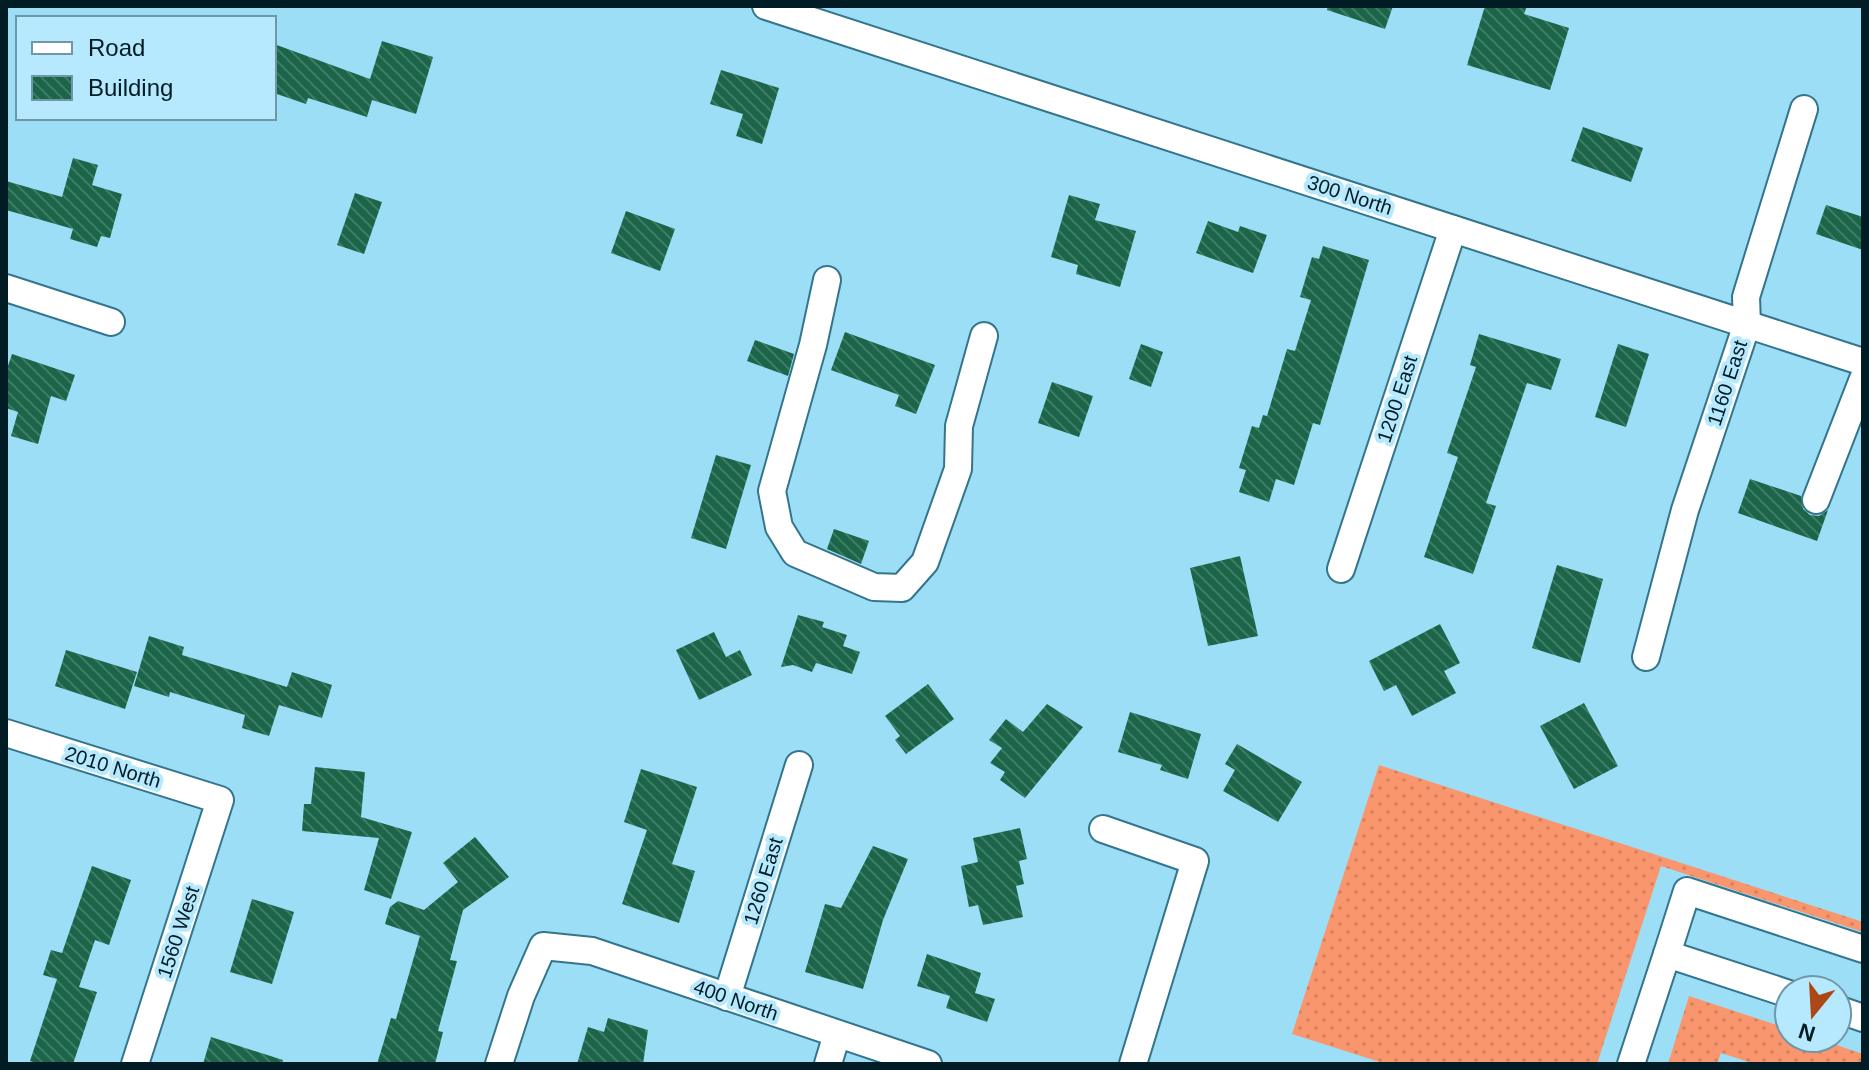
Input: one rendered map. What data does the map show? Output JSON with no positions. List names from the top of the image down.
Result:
{
  "streets": {
    "street": [
      "300 North",
      "1160 East",
      "1200 East",
      "2010 North",
      "1260 East",
      "1560 West",
      "400 North"
    ]
  },
  "crossings": [
    ["300 North", "1160 East"],
    ["300 North", "1200 East"],
    ["2010 North", "1560 West"],
    ["1260 East", "400 North"]
  ],
  "legend": ["Road", "Building"],
  "north": "bottom"
}
